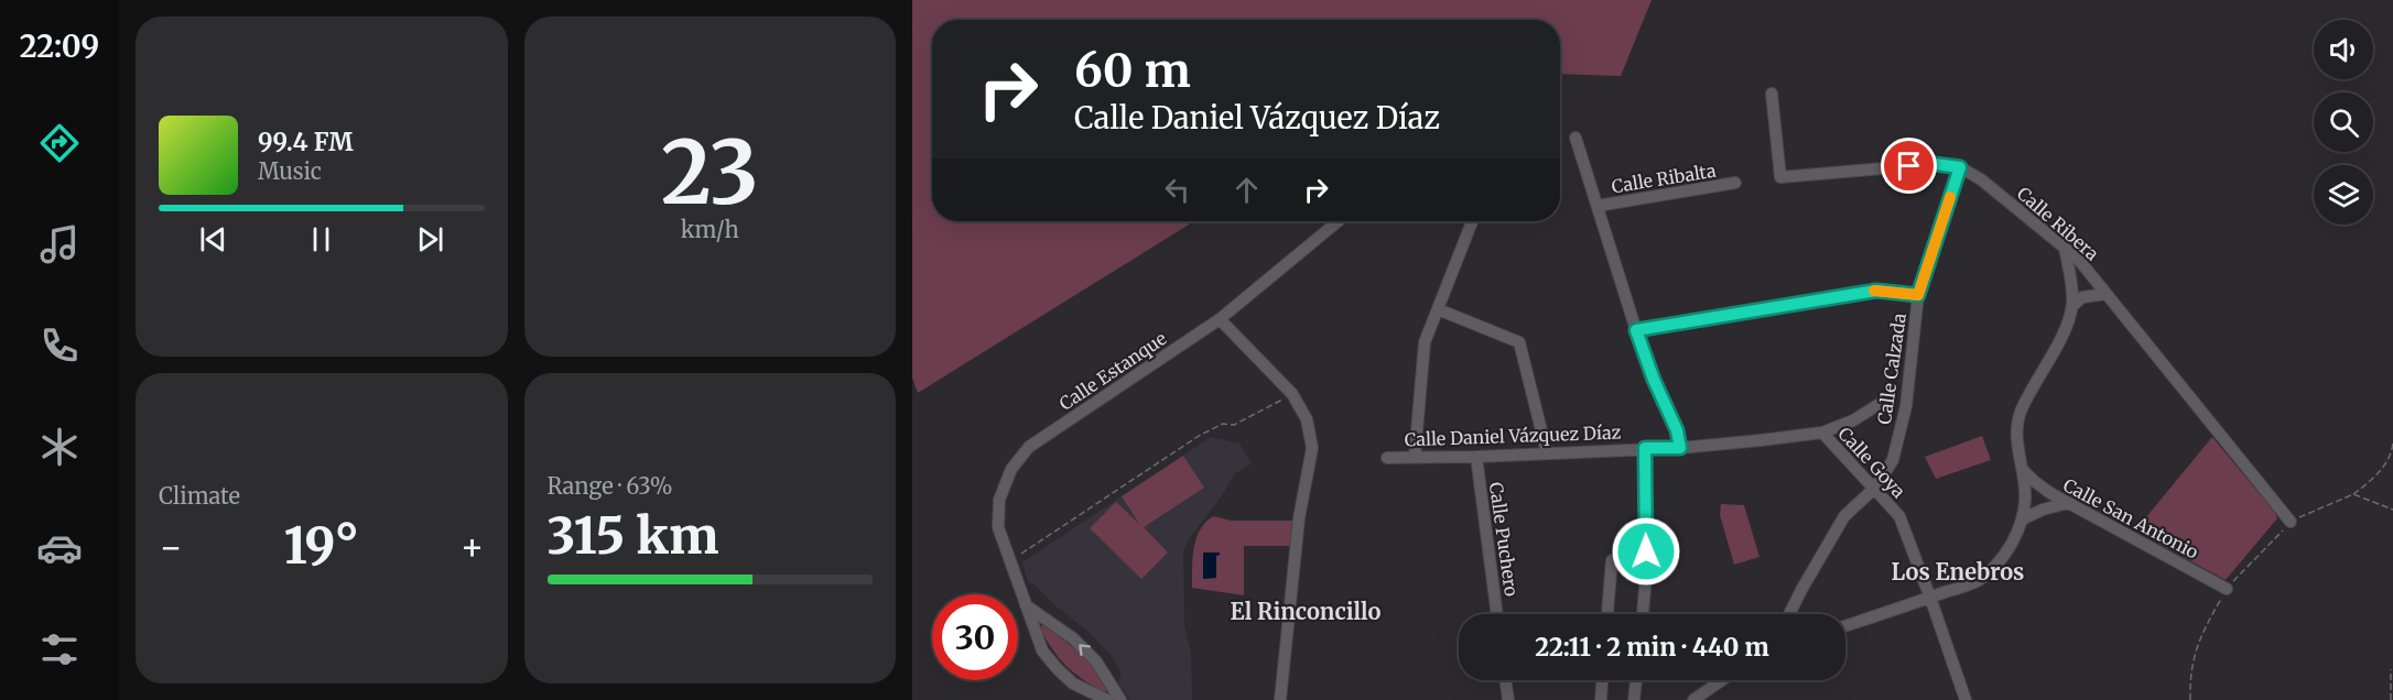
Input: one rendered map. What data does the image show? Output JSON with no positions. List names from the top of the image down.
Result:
{
  "streets": {
    "street": [
      "Calle Ribalta",
      "Calle Ribera",
      "Calle Calzada",
      "Calle Estanque",
      "Calle Daniel Vázquez Díaz",
      "Calle Goya",
      "Calle San Antonio",
      "Calle Puchero"
    ]
  },
  "crossings": [
    ["Calle Ribera", "Calle Calzada"],
    ["Calle Calzada", "Calle Goya"],
    ["Calle Daniel Vázquez Díaz", "Calle Goya"],
    ["Calle Daniel Vázquez Díaz", "Calle Puchero"]
  ],
  "districts": ["Los Enebros", "El Rinconcillo"],
  "page": {
    "tabs": "22:09",
    "tile": [
      ["23", "km/h"],
      "Climate",
      ["Range · 63%", "315 km"]
    ],
    "turn": ["60 m", "Calle Daniel Vázquez Díaz"],
    "song": ["99.4 FM", "Music"],
    "heat": ["−", "19°", "+"],
    "limit": "30",
    "trip": "22:11 · 2 min · 440 m"
  }
}
